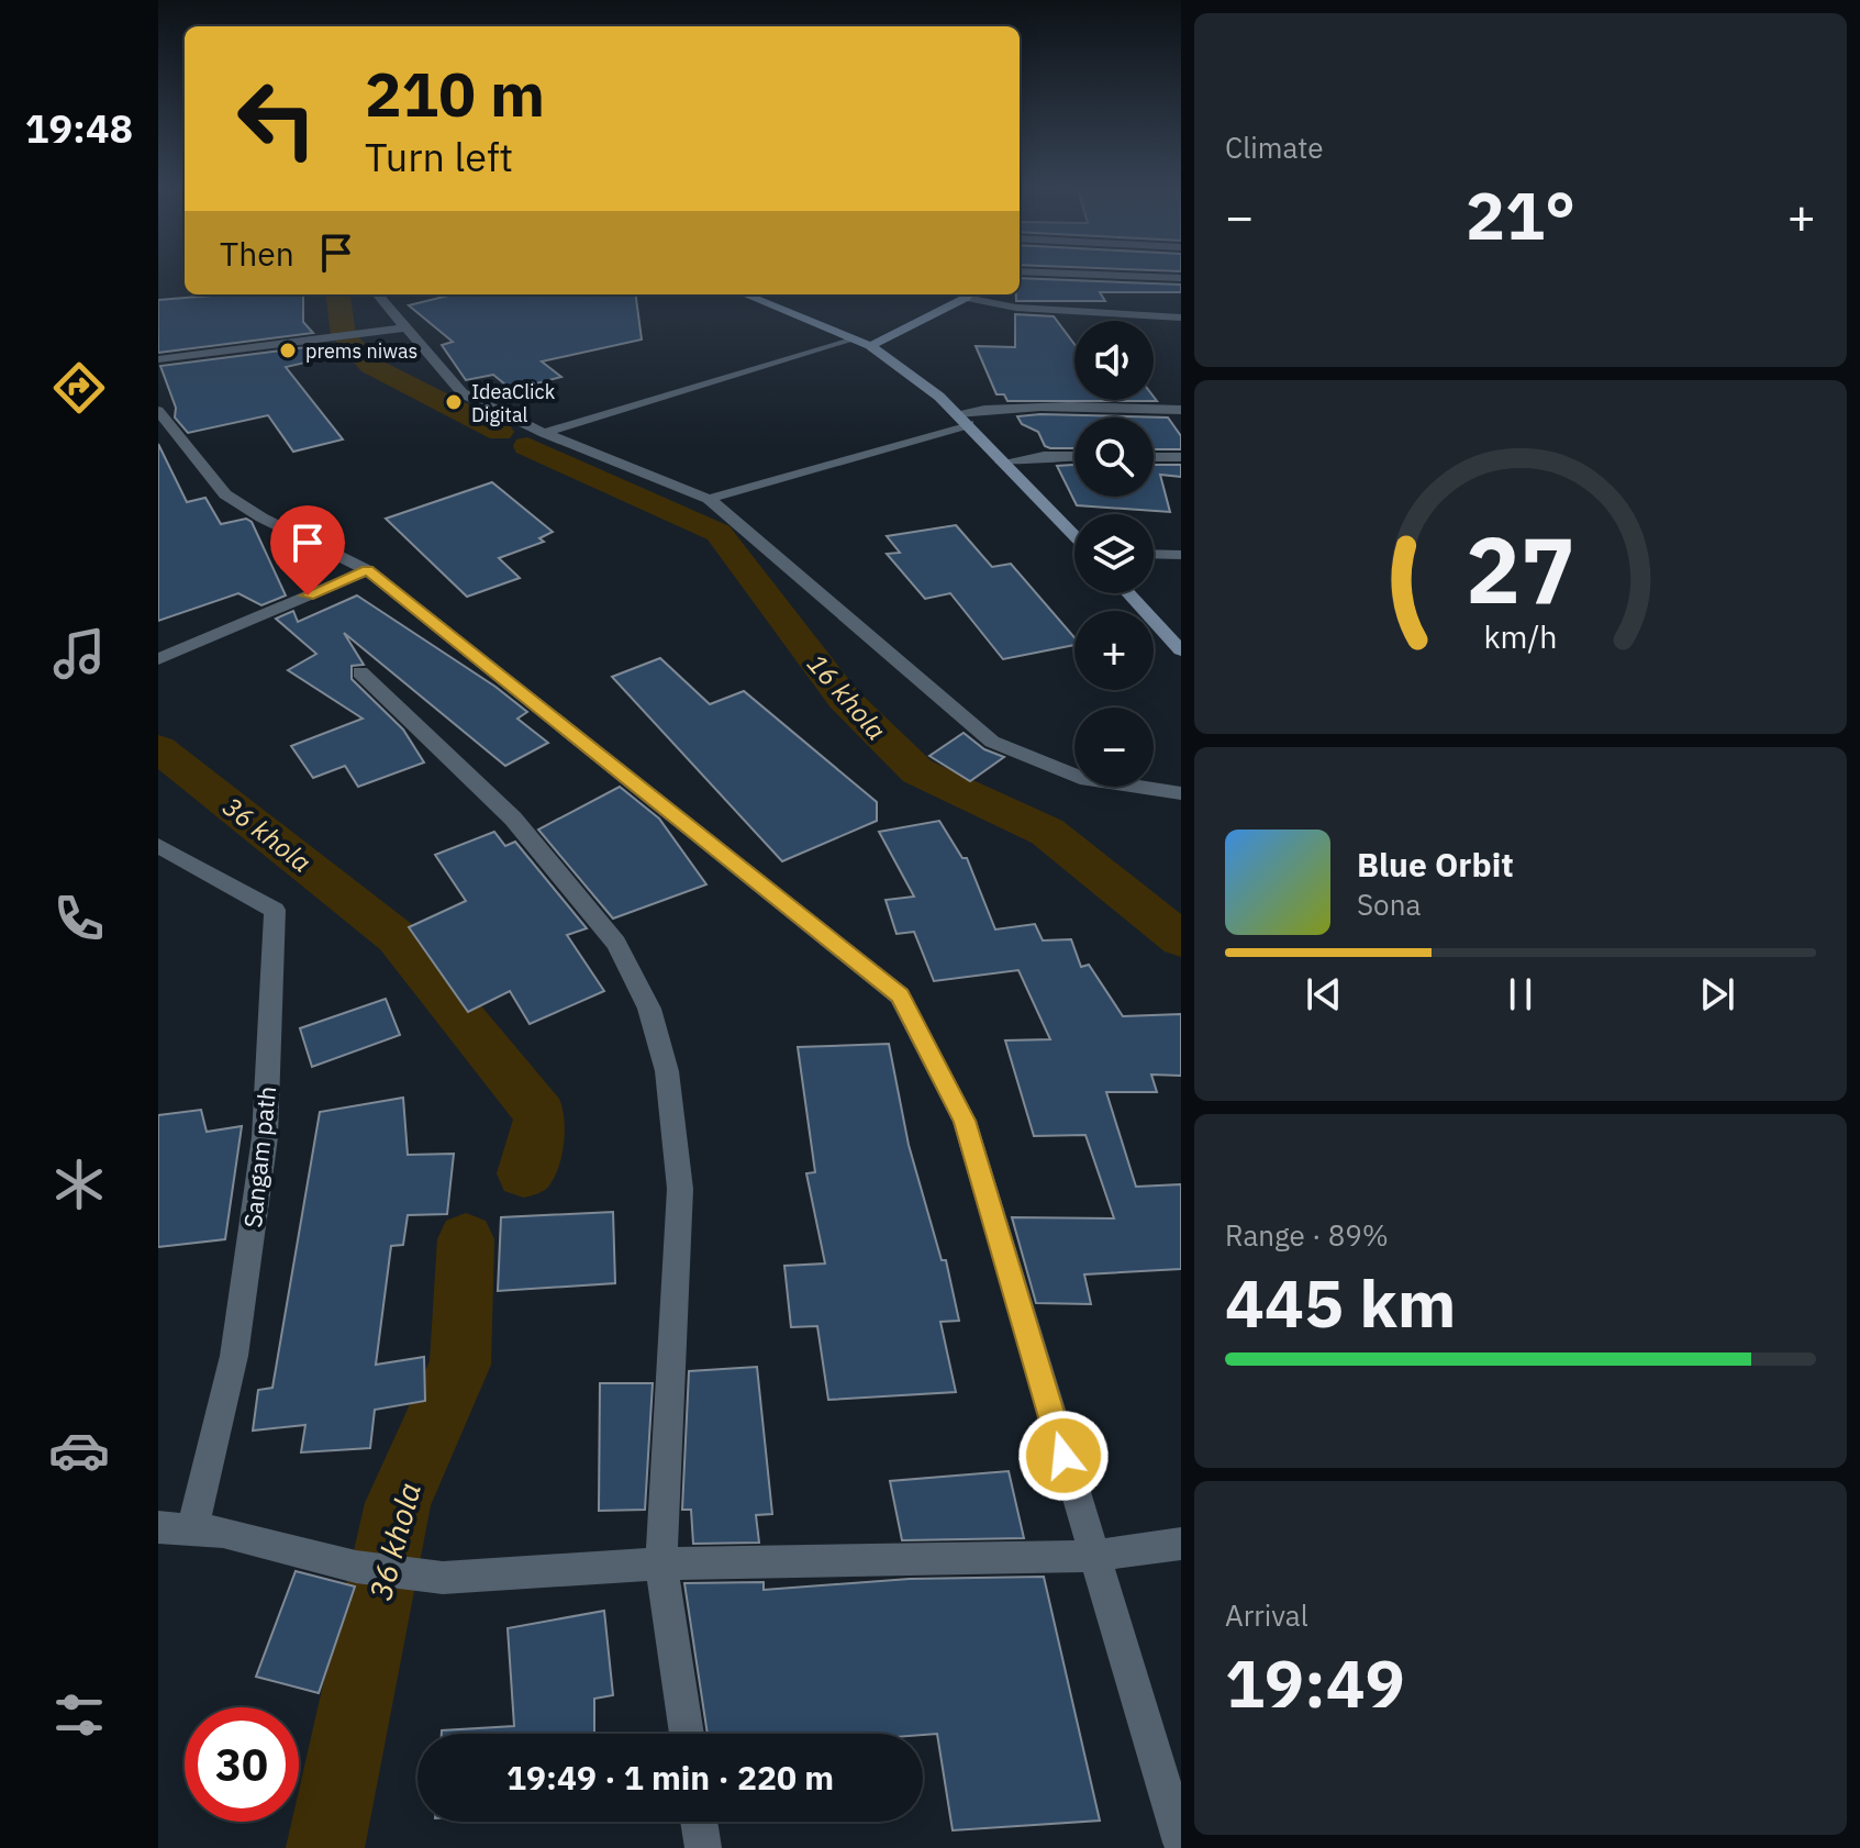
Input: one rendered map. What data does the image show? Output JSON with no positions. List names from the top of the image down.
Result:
{
  "streets": {
    "street": ["Sangam path"]
  },
  "water": ["16 khola", "36 khola"],
  "places": ["prems niwas", "IdeaClick Digital"],
  "page": {
    "tabs": "19:48",
    "tile": [
      "Climate",
      ["Range · 89%", "445 km"],
      ["Arrival", "19:49"]
    ],
    "turn": ["210 m", "Turn left"],
    "heat": ["−", "21°", "+"],
    "then": "Then",
    "map_buttons": ["+", "−"],
    "song": ["Blue Orbit", "Sona"],
    "limit": "30",
    "trip": "19:49 · 1 min · 220 m",
    "gauge": ["27", "km/h"]
  }
}
